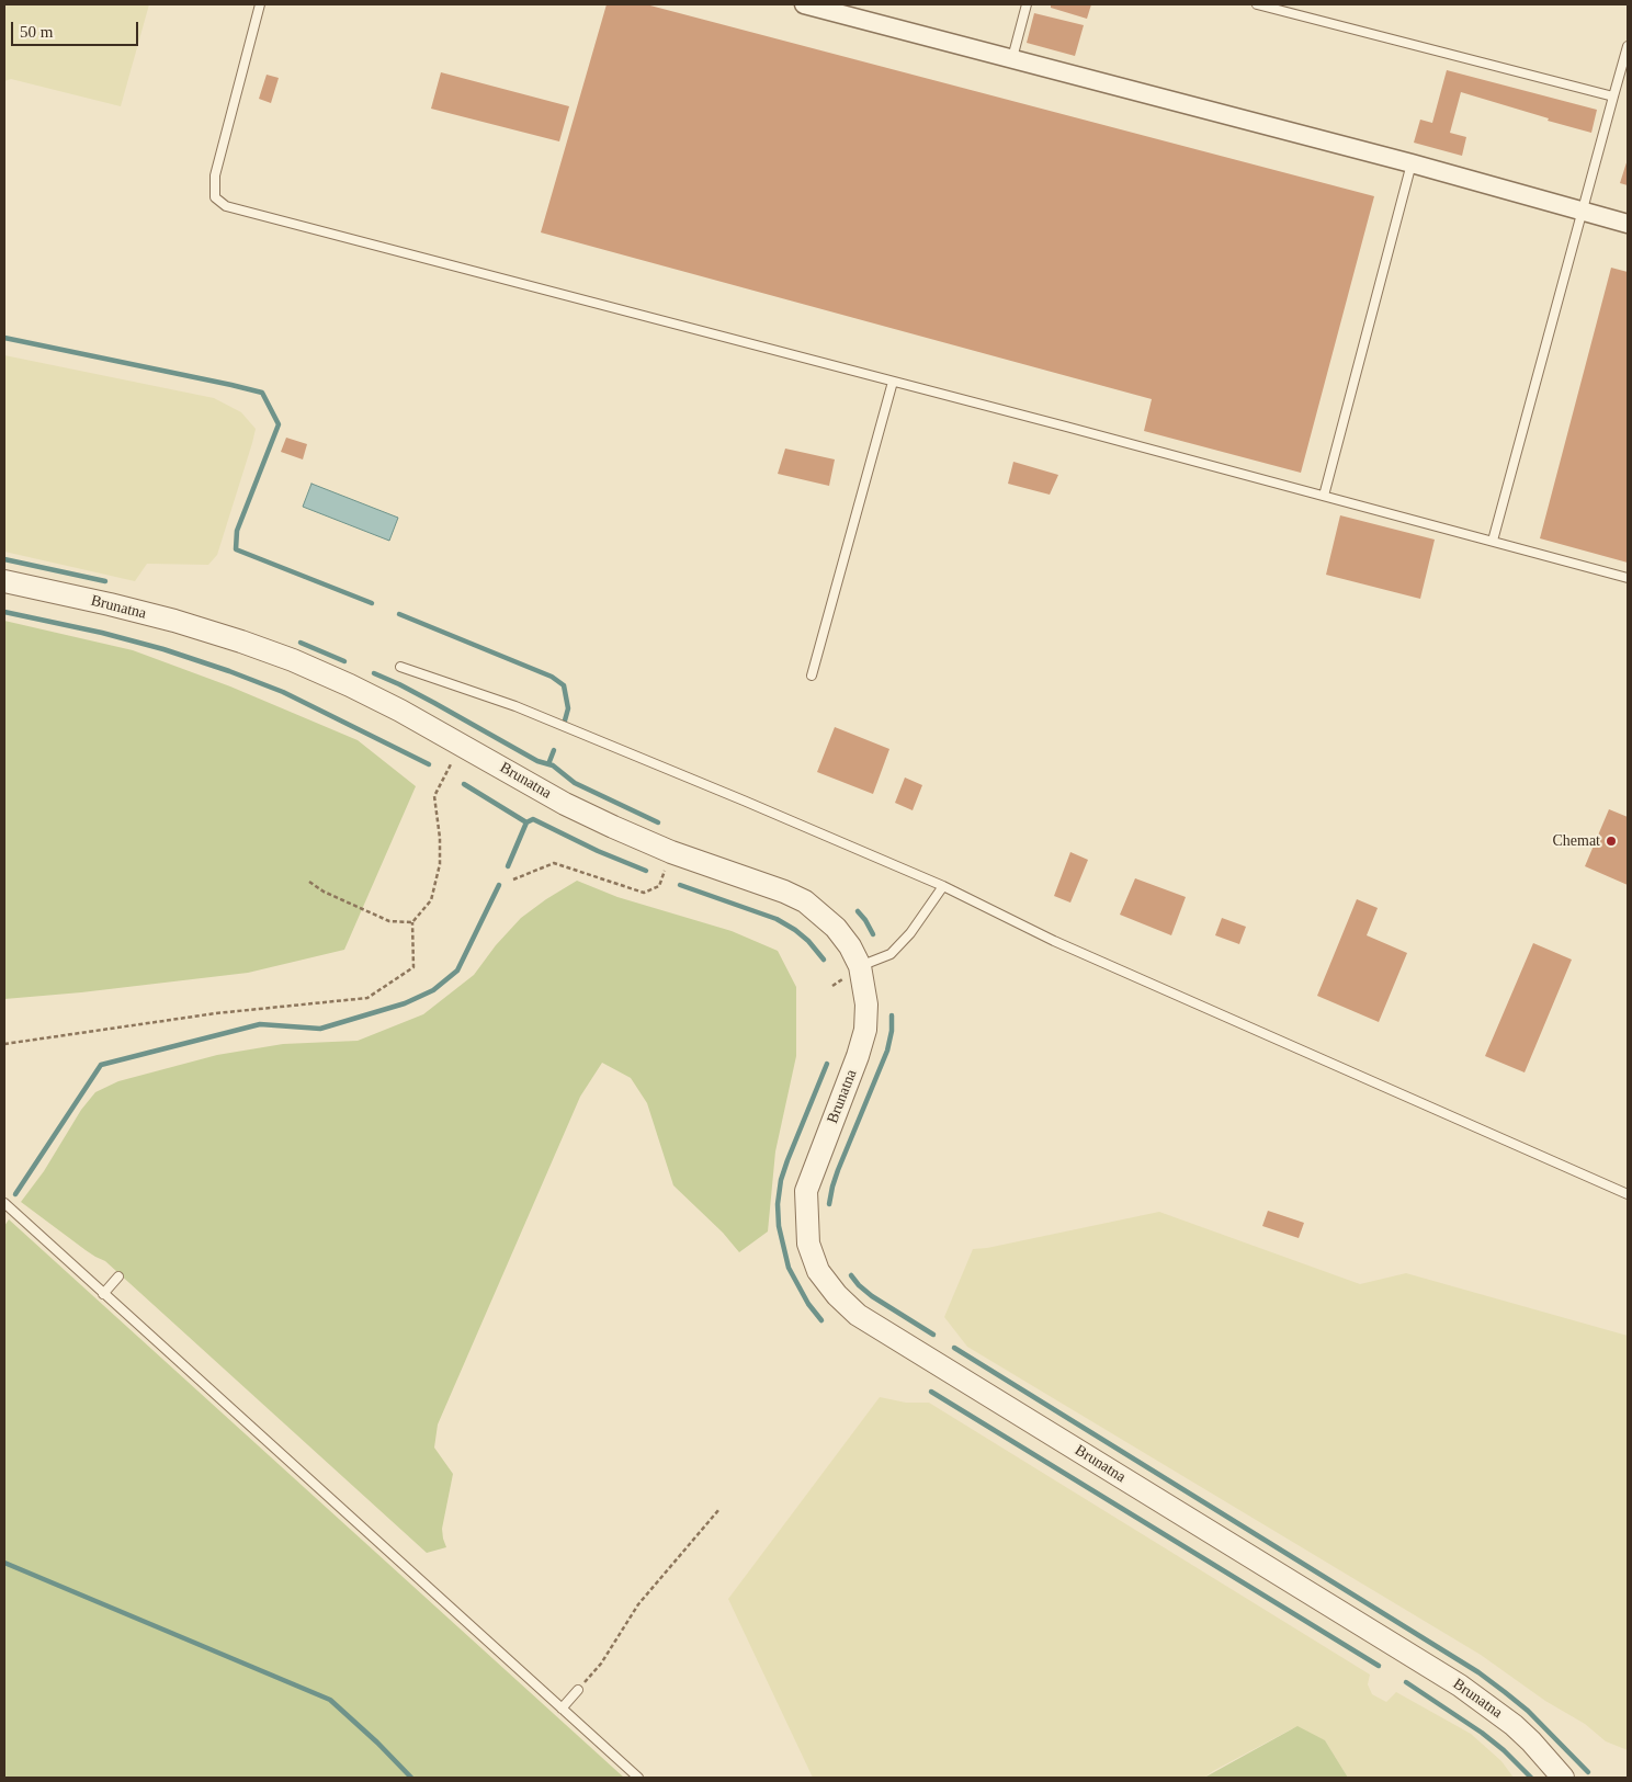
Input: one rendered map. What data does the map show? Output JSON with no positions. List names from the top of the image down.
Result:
{
  "streets": {
    "street": ["Brunatna"]
  },
  "places": ["Chemat"],
  "scale_bar": "50 m"
}
